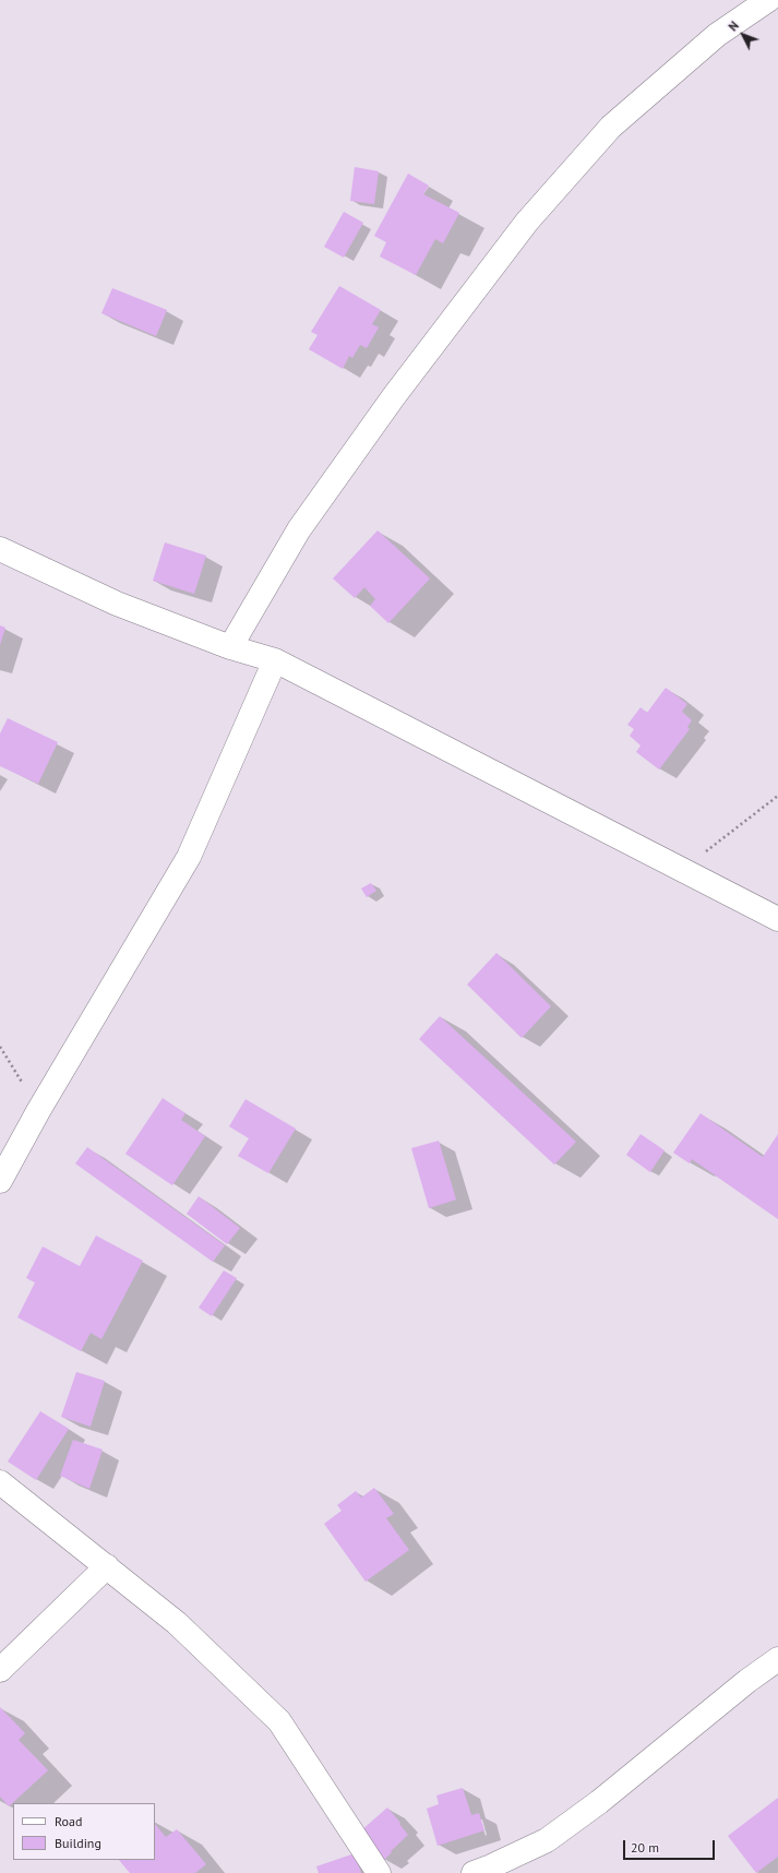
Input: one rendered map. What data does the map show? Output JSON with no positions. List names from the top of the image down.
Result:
{
  "legend": ["Road", "Building"],
  "scale_bar": "20 m",
  "north": "top left"
}
